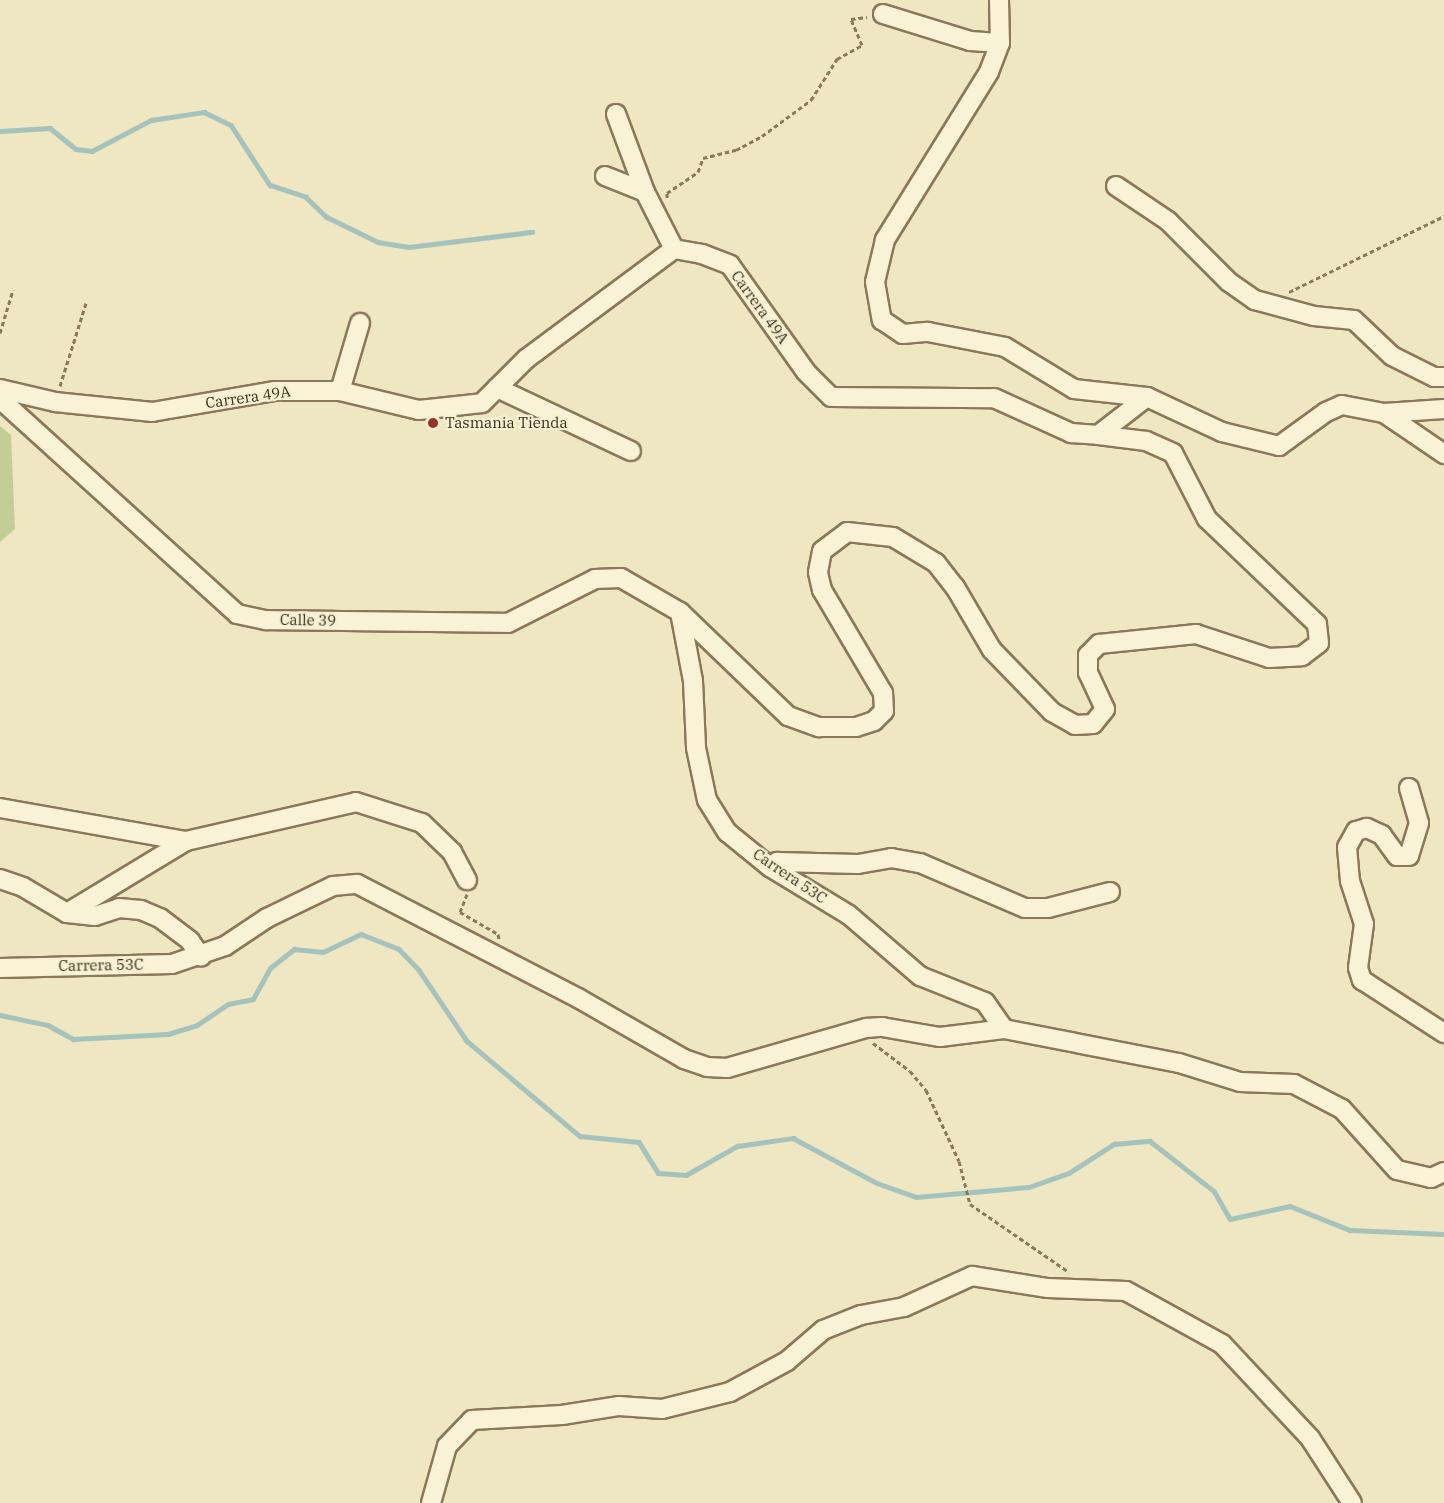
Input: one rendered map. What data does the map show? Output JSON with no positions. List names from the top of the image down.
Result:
{
  "streets": {
    "street": ["Carrera 49A", "Calle 39", "Carrera 53C"]
  },
  "crossings": [
    ["Carrera 49A", "Calle 39"],
    ["Carrera 49A", "Carrera 53C"],
    ["Calle 39", "Carrera 53C"]
  ],
  "places": ["Tasmania Tienda"]
}
